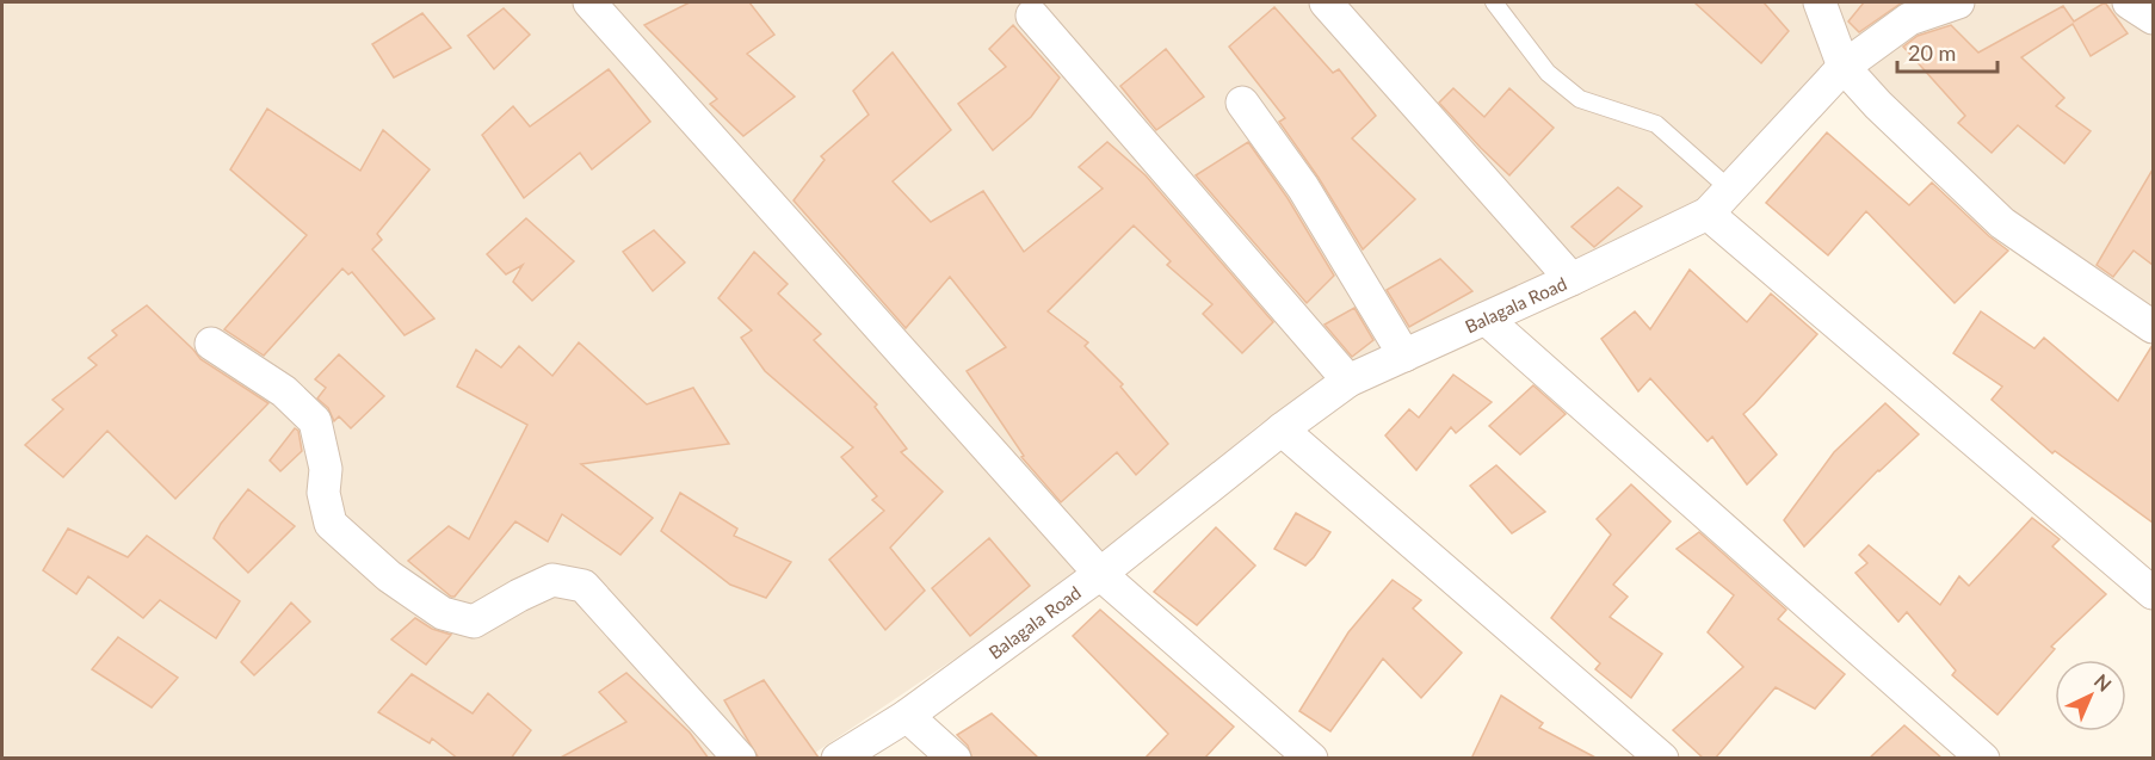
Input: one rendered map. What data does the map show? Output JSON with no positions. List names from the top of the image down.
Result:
{
  "streets": {
    "street": ["Balagala Road"]
  },
  "scale_bar": "20 m",
  "north": "top right"
}
